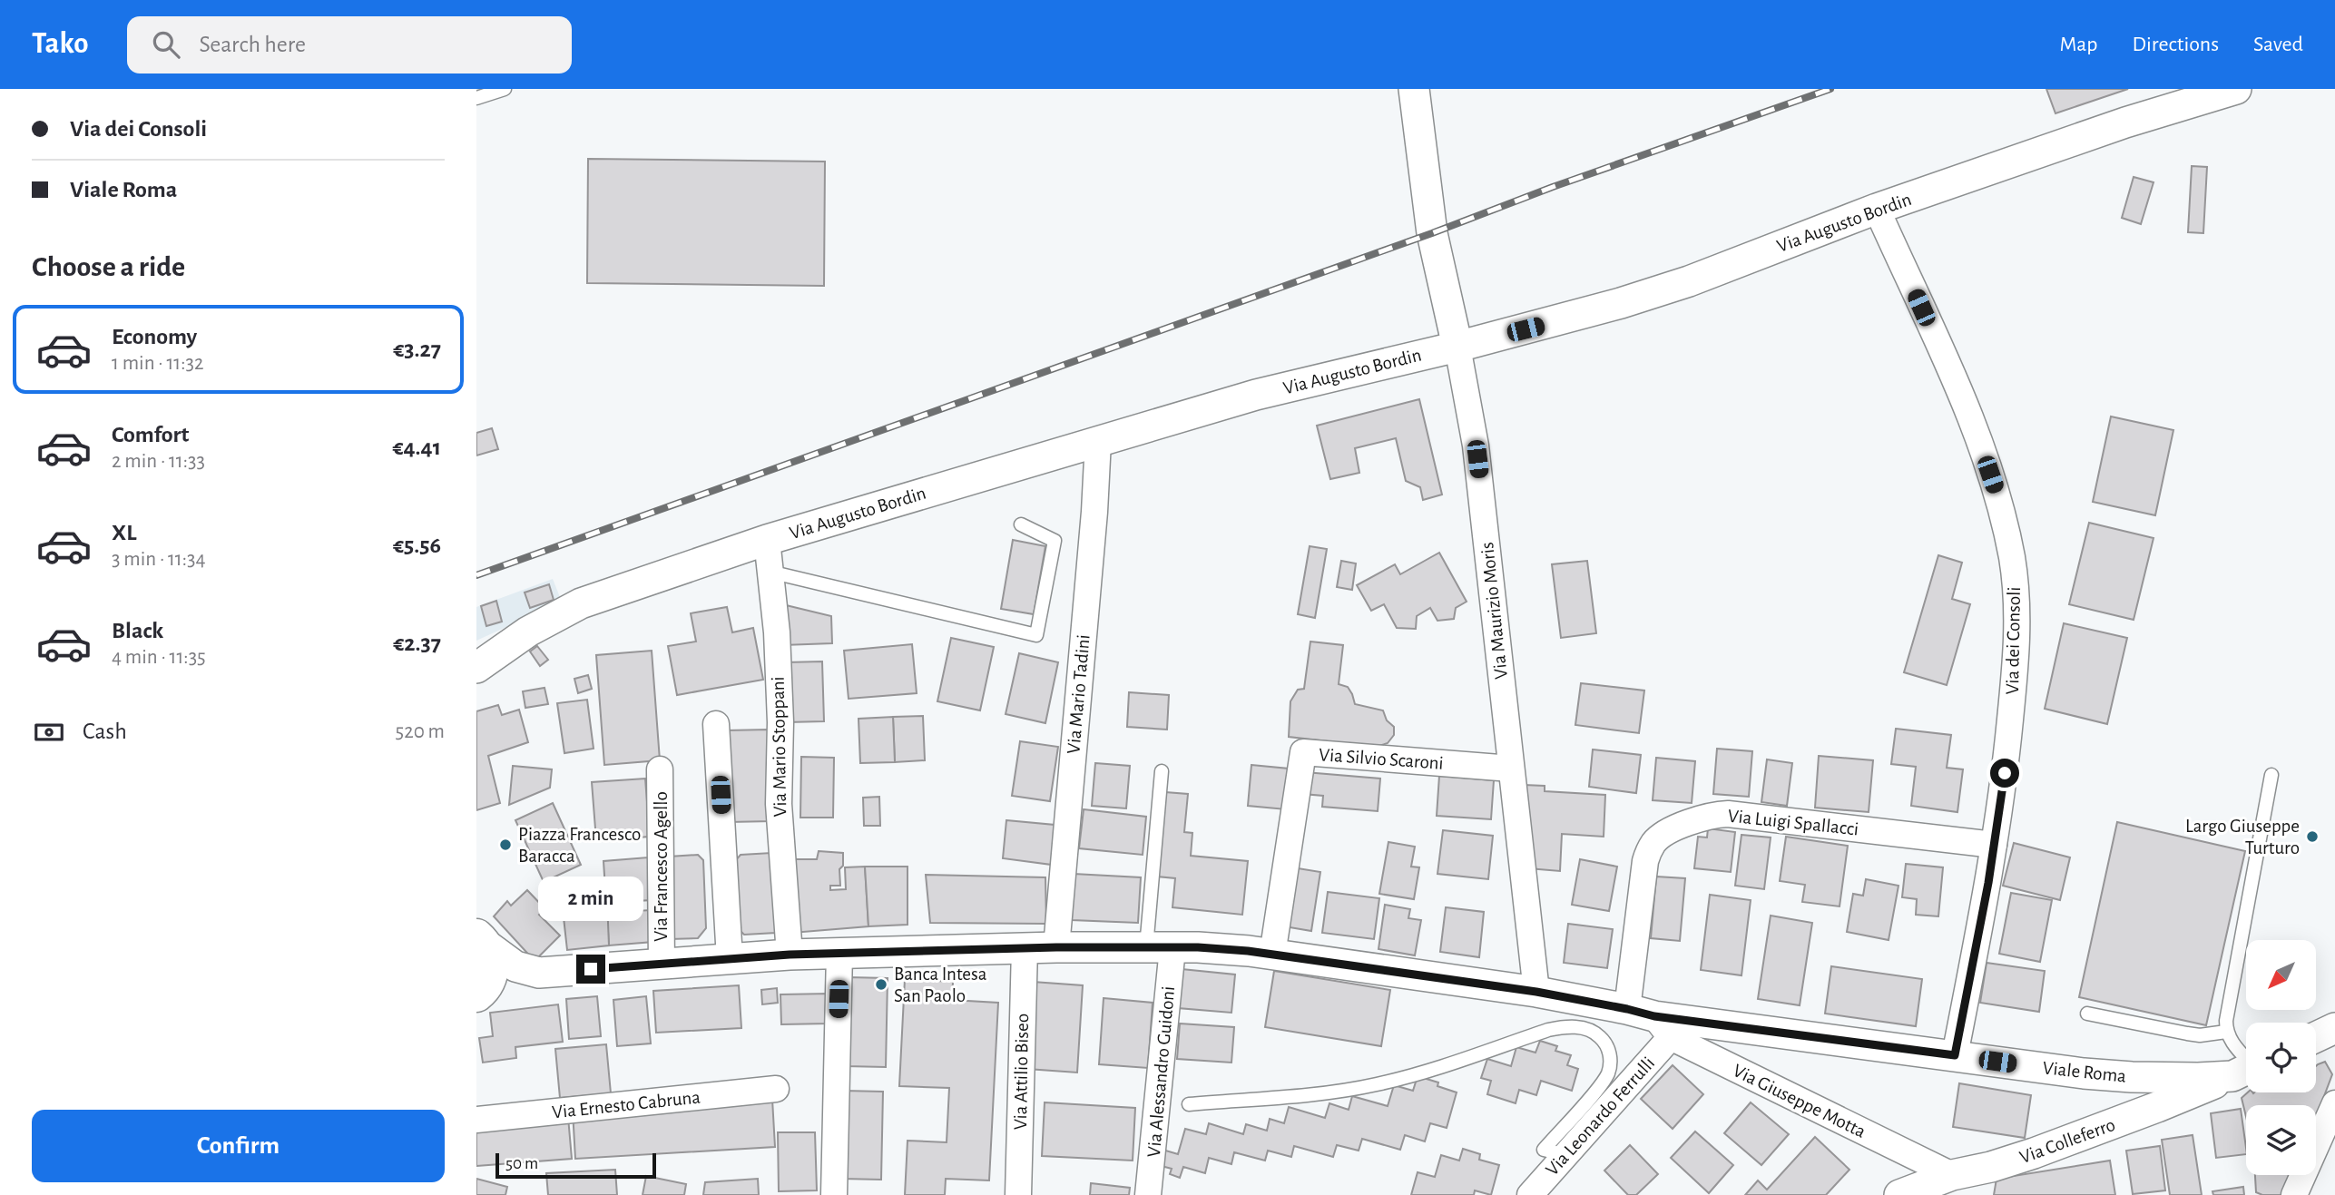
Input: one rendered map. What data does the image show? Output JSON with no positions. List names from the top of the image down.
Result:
{
  "streets": {
    "main road": ["Viale Roma"],
    "street": [
      "Via Augusto Bordin",
      "Via Maurizio Moris",
      "Via dei Consoli",
      "Via Mario Tadini",
      "Via Mario Stoppani",
      "Via Silvio Scaroni",
      "Via Luigi Spallacci",
      "Via Francesco Agello",
      "Via Attilio Biseo",
      "Via Alessandro Guidoni",
      "Via Giuseppe Motta",
      "Via Ernesto Cabruna",
      "Via Leonardo Ferrulli",
      "Via Colleferro"
    ]
  },
  "crossings": [
    ["Via Augusto Bordin", "Via Maurizio Moris"],
    ["Via Augusto Bordin", "Via dei Consoli"],
    ["Via Augusto Bordin", "Via Mario Tadini"],
    ["Via Augusto Bordin", "Via Mario Stoppani"],
    ["Via Maurizio Moris", "Via Silvio Scaroni"],
    ["Via Maurizio Moris", "Viale Roma"],
    ["Via dei Consoli", "Via Luigi Spallacci"],
    ["Via dei Consoli", "Viale Roma"],
    ["Via Mario Tadini", "Viale Roma"],
    ["Via Mario Stoppani", "Viale Roma"],
    ["Via Silvio Scaroni", "Viale Roma"],
    ["Via Luigi Spallacci", "Viale Roma"],
    ["Via Luigi Spallacci", "Via Giuseppe Motta"],
    ["Via Luigi Spallacci", "Via Leonardo Ferrulli"],
    ["Via Francesco Agello", "Viale Roma"],
    ["Via Attilio Biseo", "Viale Roma"],
    ["Via Alessandro Guidoni", "Viale Roma"],
    ["Viale Roma", "Via Giuseppe Motta"],
    ["Viale Roma", "Via Leonardo Ferrulli"],
    ["Via Giuseppe Motta", "Via Leonardo Ferrulli"],
    ["Via Giuseppe Motta", "Via Colleferro"]
  ],
  "places": ["Largo Giuseppe Turturo", "Piazza Francesco Baracca", "Banca Intesa San Paolo"],
  "scale_bar": "50 m",
  "north": "bottom left",
  "page": {
    "header": "Tako",
    "search": "Search here",
    "nav": ["Map", "Directions", "Saved"],
    "banner": ["Via dei Consoli", "Viale Roma"],
    "heading": "Choose a ride",
    "list": [
      {
        "name": "Economy",
        "note": "1 min · 11:32",
        "value": "€3.27"
      },
      {
        "name": "Comfort",
        "note": "2 min · 11:33",
        "value": "€4.41"
      },
      {
        "name": "XL",
        "note": "3 min · 11:34",
        "value": "€5.56"
      },
      {
        "name": "Black",
        "note": "4 min · 11:35",
        "value": "€2.37"
      }
    ],
    "pay": ["Cash", "520 m"],
    "bubble": "2 min",
    "buttons": "Confirm",
    "scale": "50 m"
  }
}
